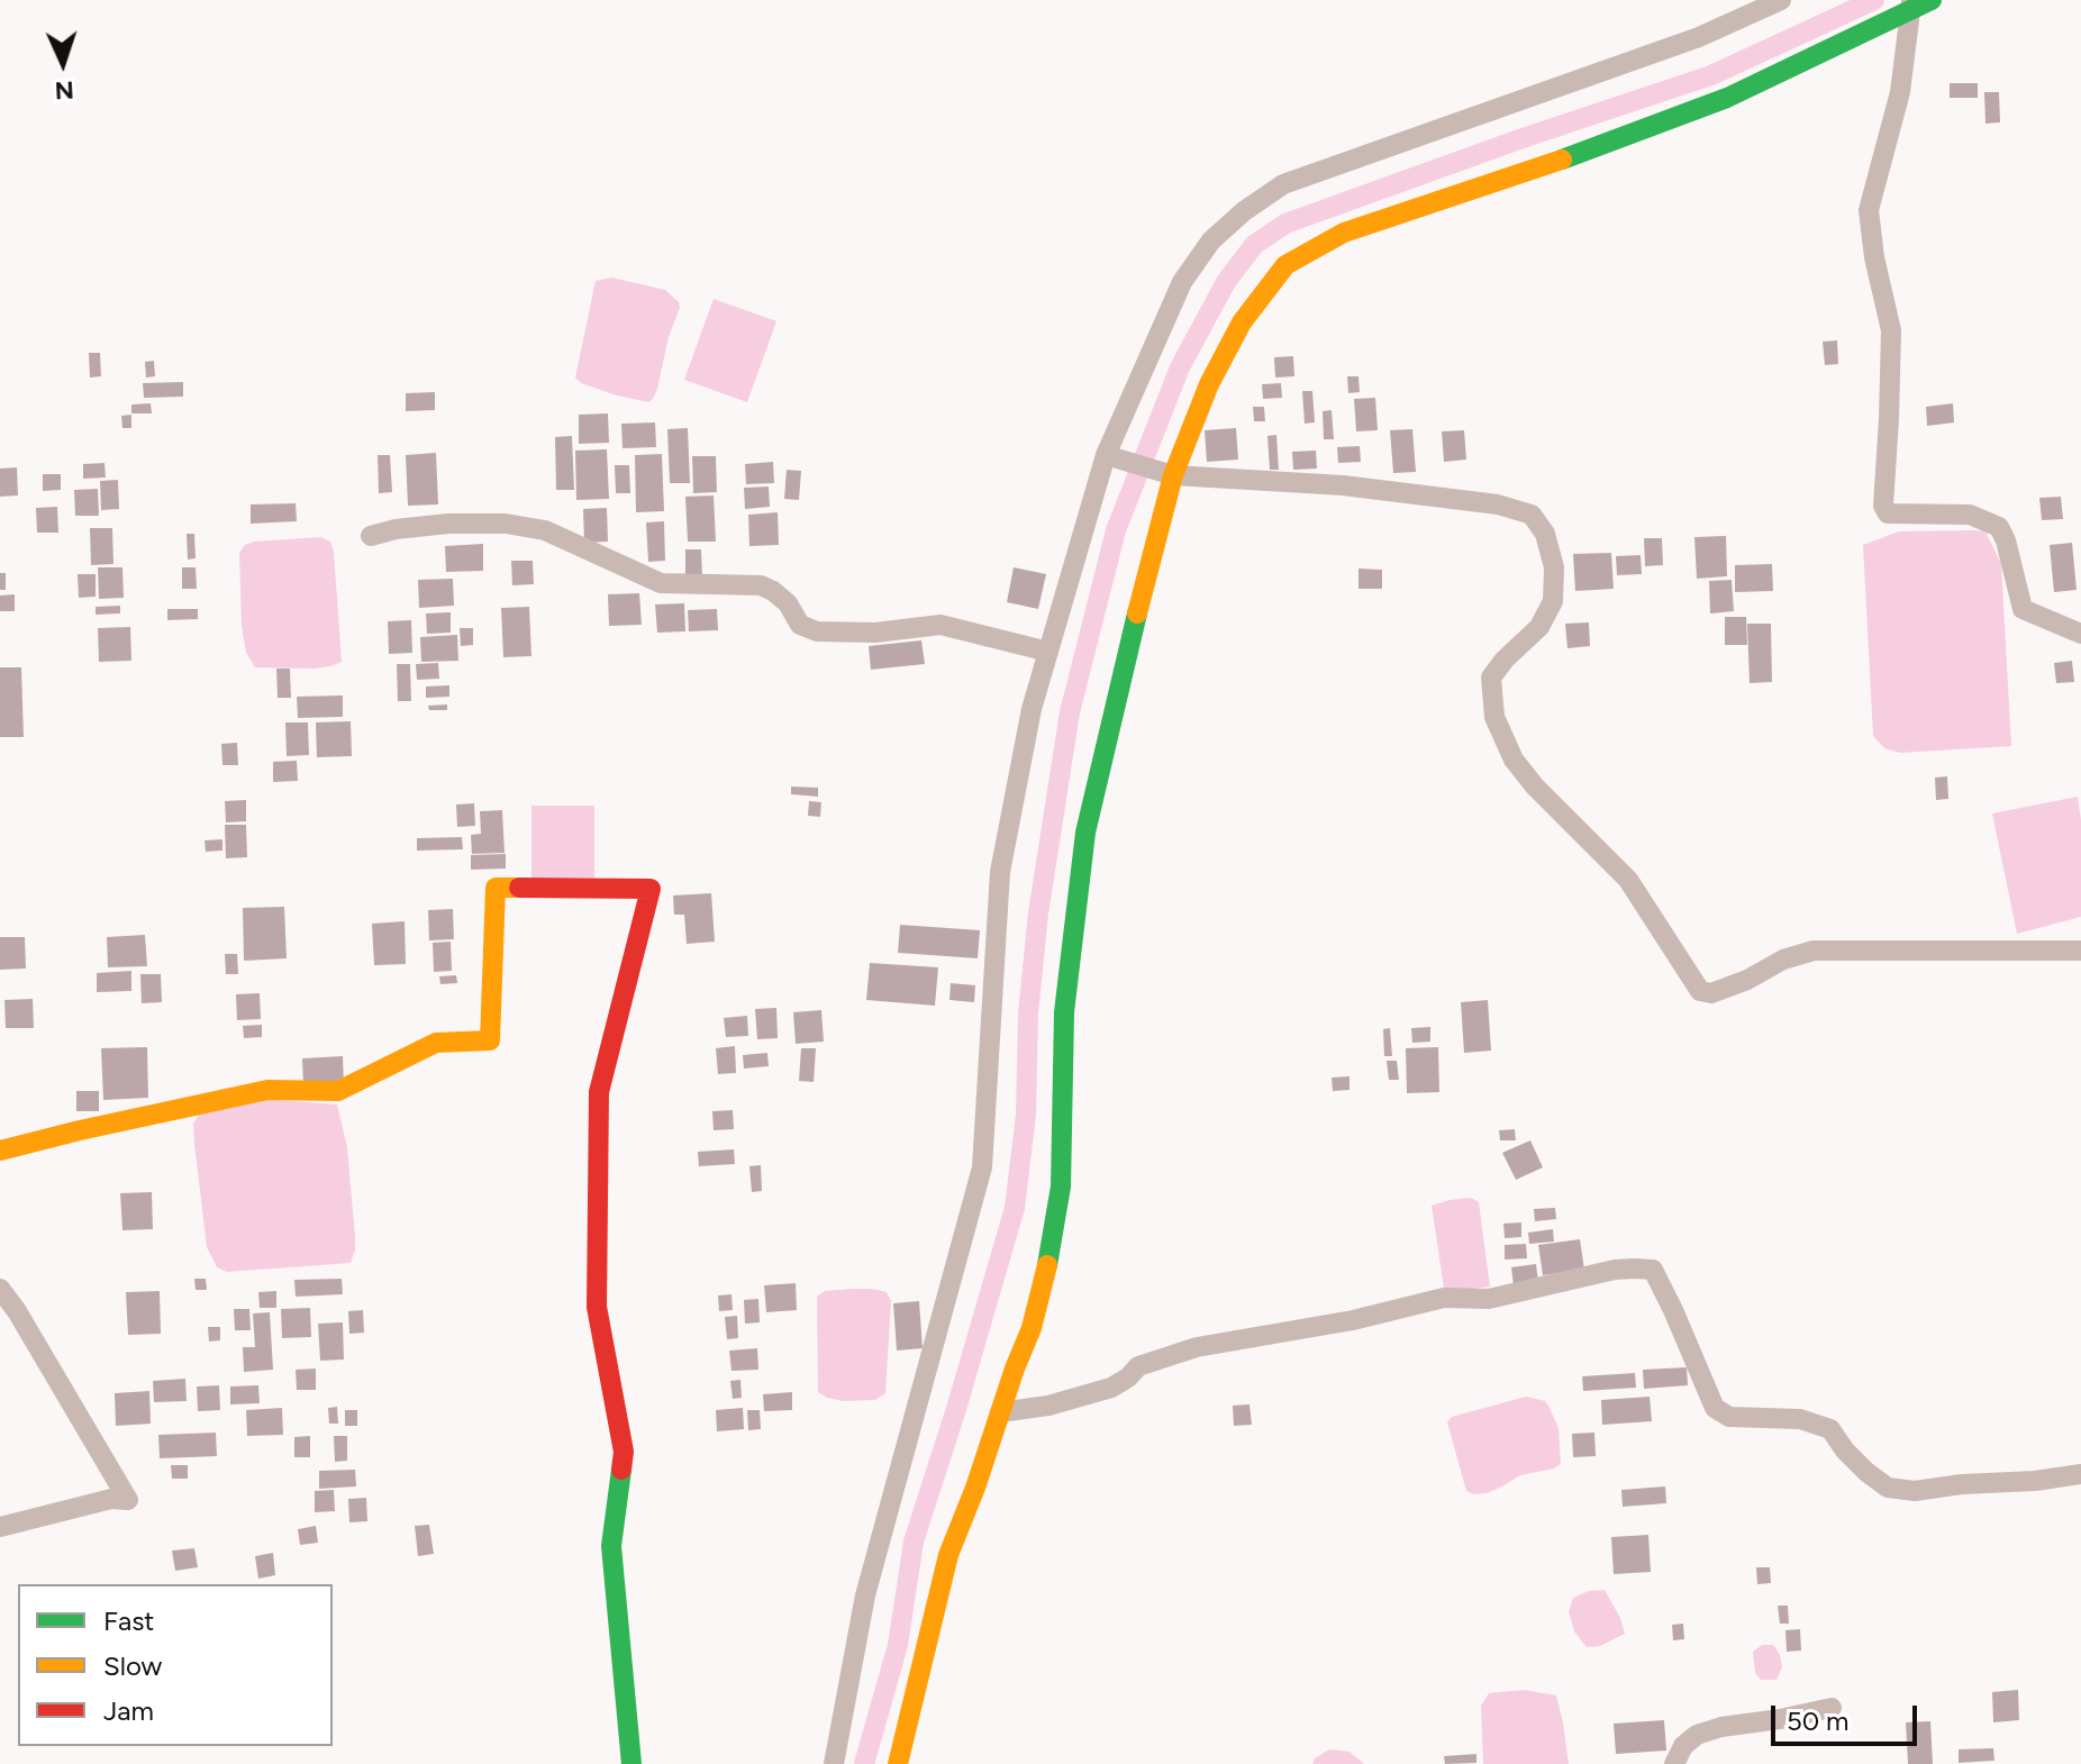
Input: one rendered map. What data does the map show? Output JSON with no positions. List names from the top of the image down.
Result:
{
  "legend": ["Fast", "Slow", "Jam"],
  "scale_bar": "50 m",
  "north": "bottom"
}
